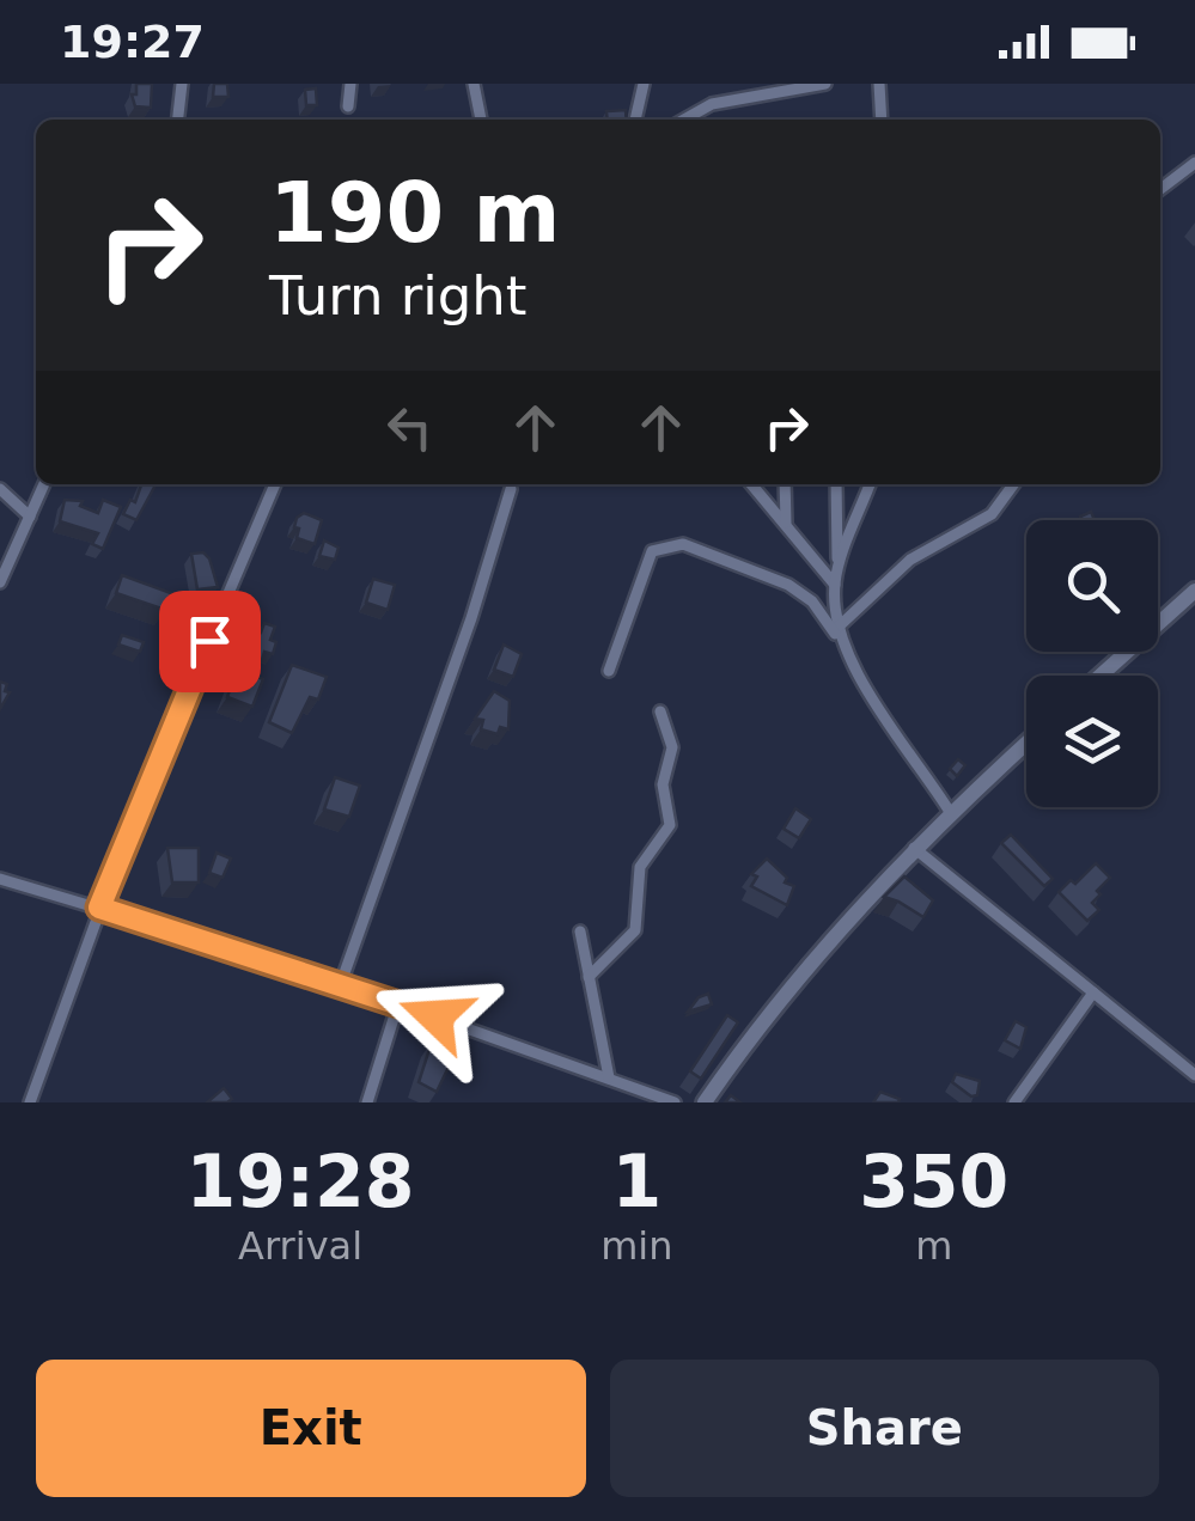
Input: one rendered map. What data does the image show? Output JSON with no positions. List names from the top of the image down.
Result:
{
  "page": {
    "status": "19:27",
    "turn": ["190 m", "Turn right"],
    "eta": [
      "19:28",
      "Arrival",
      "1",
      "min",
      "350",
      "m"
    ],
    "buttons": ["Exit", "Share"]
  }
}
